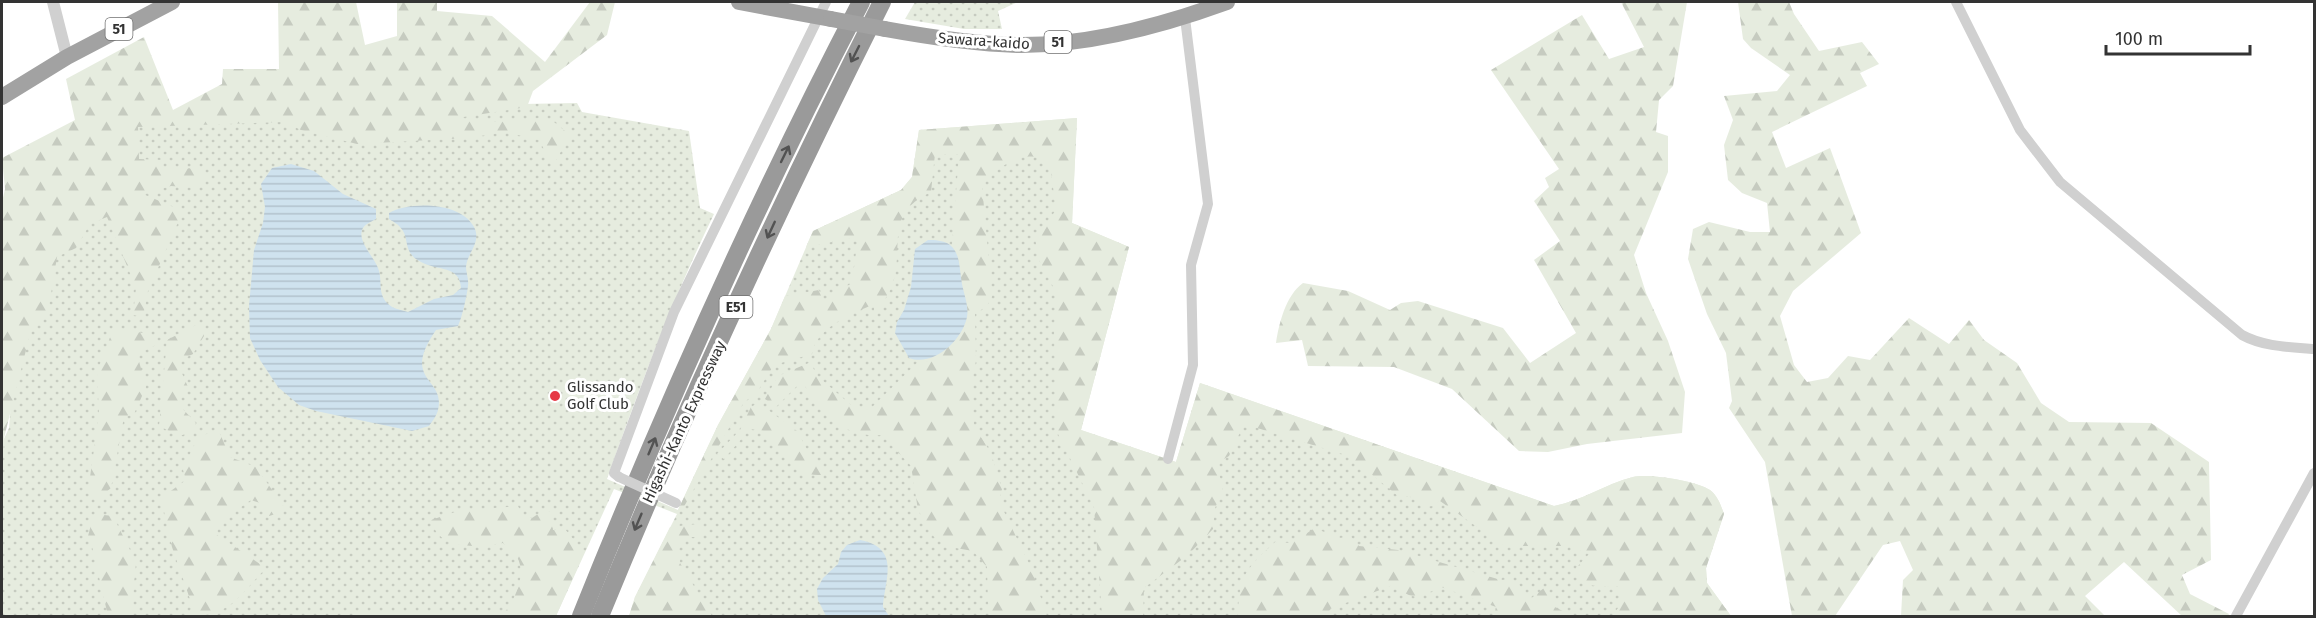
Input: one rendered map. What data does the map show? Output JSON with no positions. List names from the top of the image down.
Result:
{
  "streets": {
    "highway": [
      "51",
      "Sawara-kaido",
      "E51",
      "Higashi-Kanto Expressway"
    ]
  },
  "places": ["Glissando Golf Club"],
  "scale_bar": "100 m"
}
